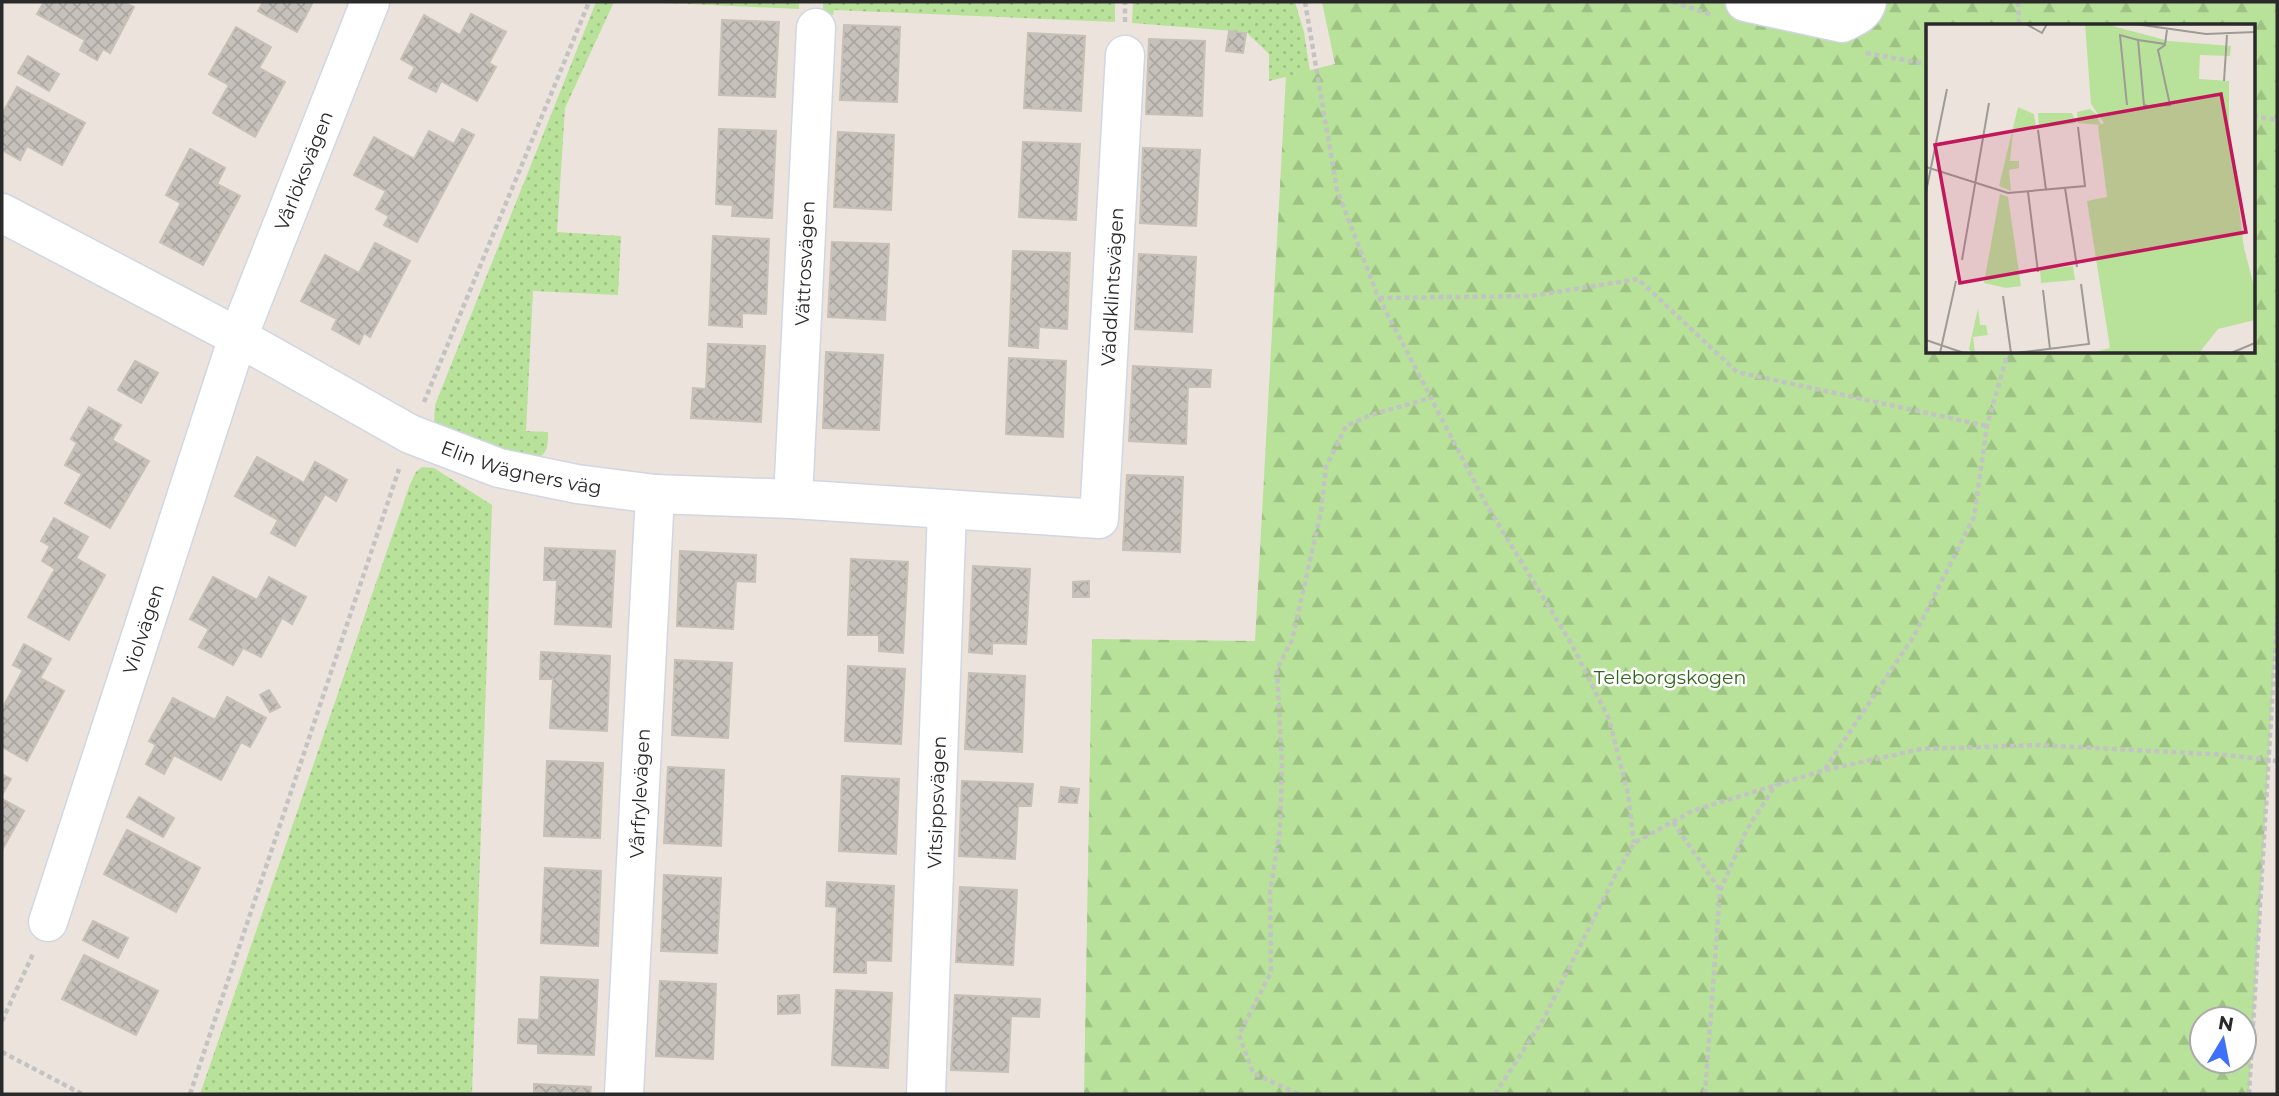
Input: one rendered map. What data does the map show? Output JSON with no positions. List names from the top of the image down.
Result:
{
  "streets": {
    "street": [
      "Vårlöksvägen",
      "Vättrosvägen",
      "Väddklintsvägen",
      "Elin Wägners väg",
      "Violvägen",
      "Vårfrylevägen",
      "Vitsippsvägen"
    ]
  },
  "crossings": [
    ["Vårlöksvägen", "Elin Wägners väg"],
    ["Vårlöksvägen", "Violvägen"],
    ["Vättrosvägen", "Elin Wägners väg"],
    ["Väddklintsvägen", "Elin Wägners väg"],
    ["Elin Wägners väg", "Violvägen"],
    ["Elin Wägners väg", "Vårfrylevägen"],
    ["Elin Wägners väg", "Vitsippsvägen"]
  ],
  "parks": ["Teleborgskogen"],
  "north": "top"
}
